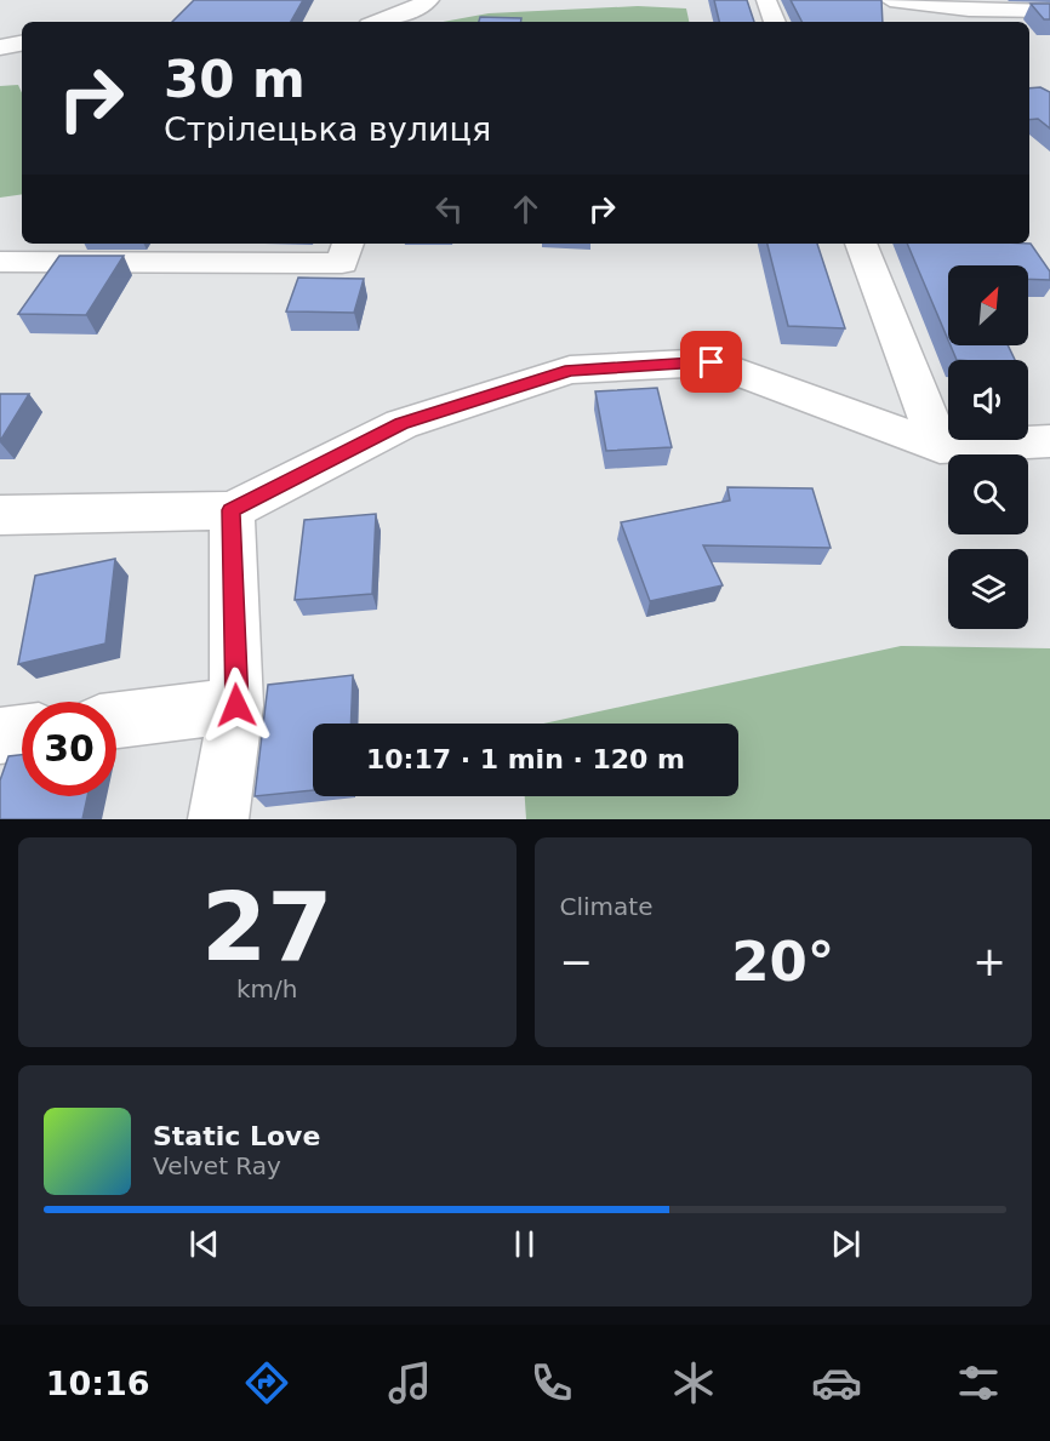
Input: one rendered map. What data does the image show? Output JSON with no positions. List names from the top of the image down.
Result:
{
  "north": "top right",
  "page": {
    "turn": ["30 m", "Стрілецька вулиця"],
    "limit": "30",
    "trip": "10:17 · 1 min · 120 m",
    "tile": [
      ["27", "km/h"],
      "Climate"
    ],
    "heat": ["−", "20°", "+"],
    "song": ["Static Love", "Velvet Ray"],
    "tabs": "10:16"
  }
}
